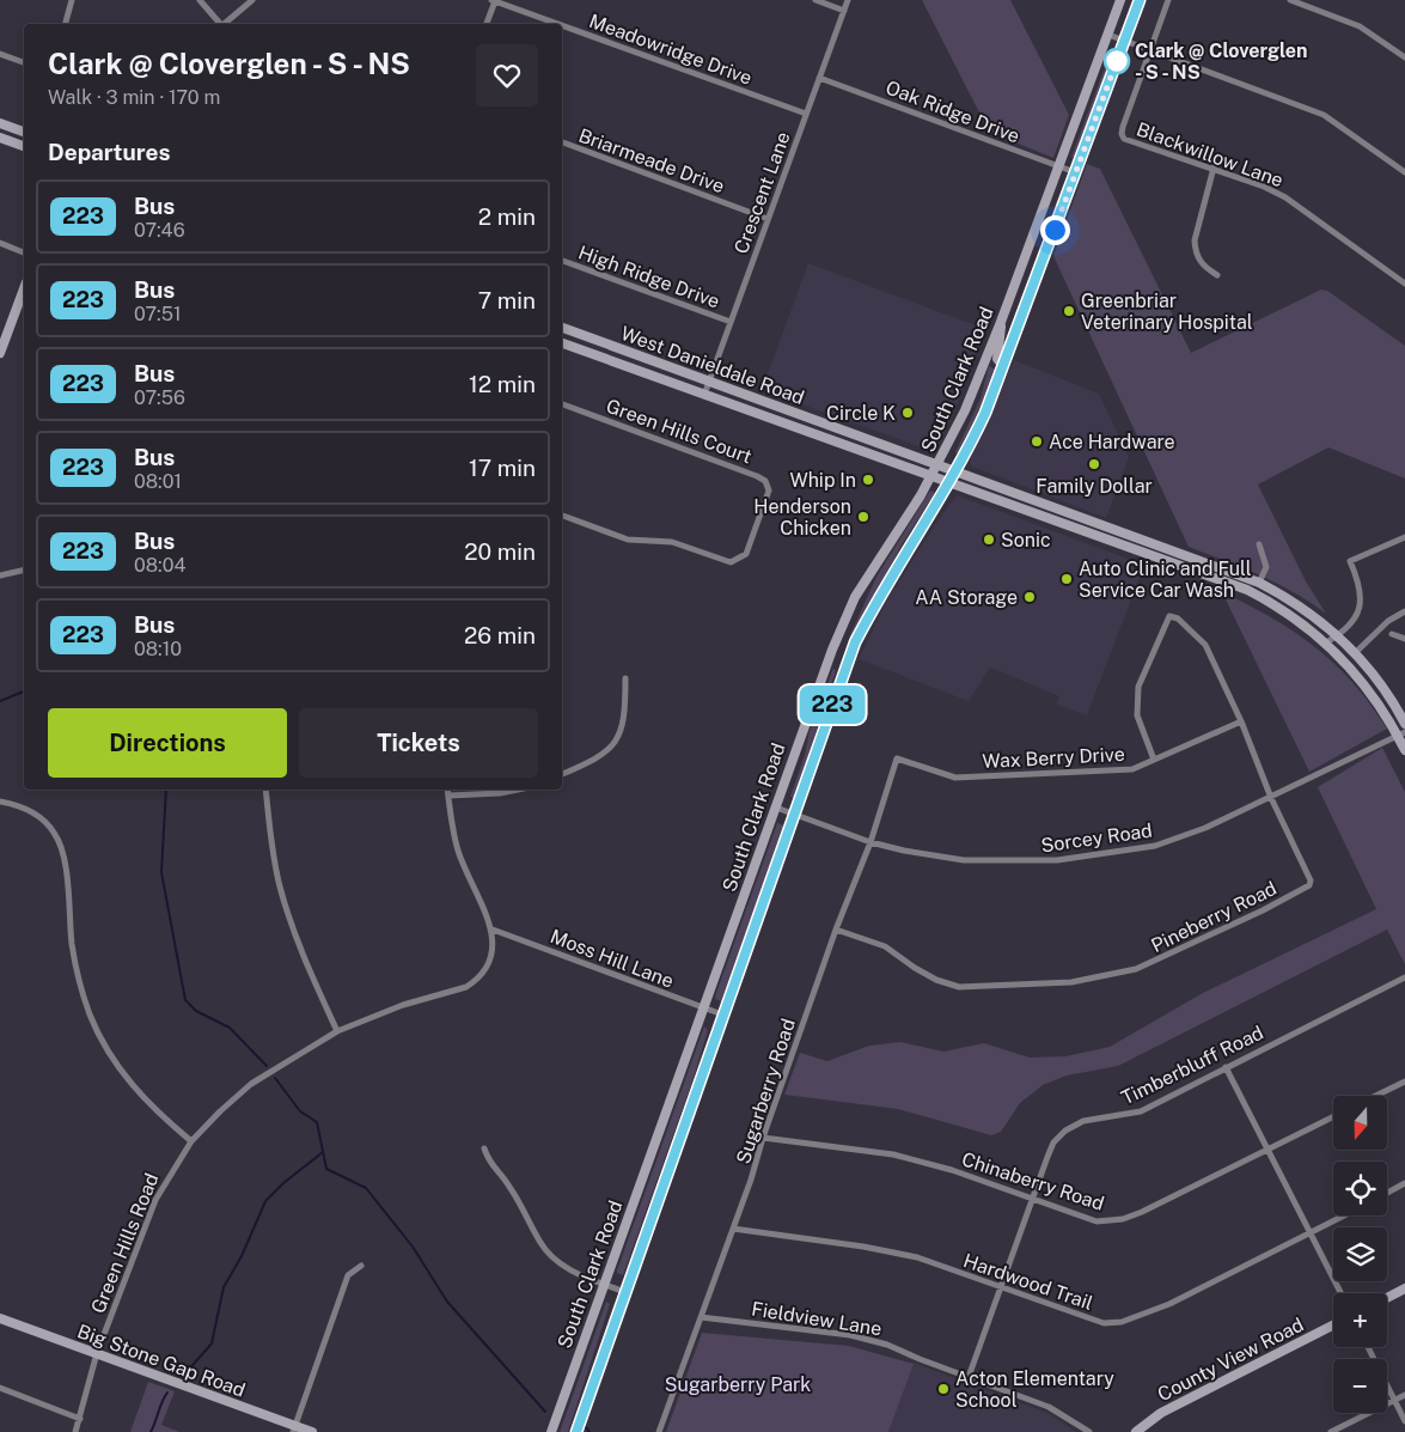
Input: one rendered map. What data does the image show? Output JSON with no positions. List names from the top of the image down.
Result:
{
  "streets": {
    "main road": [
      "West Danieldale Road",
      "South Clark Road",
      "County View Road",
      "Big Stone Gap Road"
    ],
    "street": [
      "Meadowridge Drive",
      "Oak Ridge Drive",
      "Blackwillow Lane",
      "Briarmeade Drive",
      "Crescent Lane",
      "High Ridge Drive",
      "Green Hills Court",
      "Wax Berry Drive",
      "Sorcey Road",
      "Pineberry Road",
      "Moss Hill Lane",
      "Timberbluff Road",
      "Sugarberry Road",
      "Chinaberry Road",
      "Green Hills Road",
      "Hardwood Trail",
      "Fieldview Lane"
    ]
  },
  "crossings": [
    ["Meadowridge Drive", "Crescent Lane"],
    ["Oak Ridge Drive", "Crescent Lane"],
    ["Oak Ridge Drive", "South Clark Road"],
    ["Briarmeade Drive", "Crescent Lane"],
    ["Crescent Lane", "High Ridge Drive"],
    ["Crescent Lane", "West Danieldale Road"],
    ["West Danieldale Road", "South Clark Road"],
    ["West Danieldale Road", "Sorcey Road"],
    ["South Clark Road", "Sorcey Road"],
    ["South Clark Road", "Moss Hill Lane"],
    ["Wax Berry Drive", "Pineberry Road"],
    ["Wax Berry Drive", "Sugarberry Road"],
    ["Sorcey Road", "Pineberry Road"],
    ["Sorcey Road", "Sugarberry Road"],
    ["Pineberry Road", "Sugarberry Road"],
    ["Moss Hill Lane", "Green Hills Road"],
    ["Timberbluff Road", "Chinaberry Road"],
    ["Timberbluff Road", "Hardwood Trail"],
    ["Timberbluff Road", "Fieldview Lane"],
    ["Sugarberry Road", "Chinaberry Road"],
    ["Sugarberry Road", "Hardwood Trail"],
    ["Sugarberry Road", "Fieldview Lane"],
    ["Green Hills Road", "Big Stone Gap Road"]
  ],
  "parks": ["Sugarberry Park"],
  "places": [
    "Clark @ Cloverglen - S - NS",
    "Greenbriar Veterinary Hospital",
    "Circle K",
    "Ace Hardware",
    "Family Dollar",
    "Whip In",
    "Henderson Chicken",
    "Sonic",
    "Auto Clinic and Full Service Car Wash",
    "AA Storage",
    "Acton Elementary School"
  ],
  "lines": ["bus line 223"],
  "north": "bottom",
  "page": {
    "on_map": "223",
    "heading": [
      ["Clark @ Cloverglen - S - NS", "Walk · 3 min · 170 m"],
      "Departures"
    ],
    "list": [
      {
        "mark": "223",
        "name": "Bus",
        "note": "07:46",
        "value": "2 min"
      },
      {
        "mark": "223",
        "name": "Bus",
        "note": "07:51",
        "value": "7 min"
      },
      {
        "mark": "223",
        "name": "Bus",
        "note": "07:56",
        "value": "12 min"
      },
      {
        "mark": "223",
        "name": "Bus",
        "note": "08:01",
        "value": "17 min"
      },
      {
        "mark": "223",
        "name": "Bus",
        "note": "08:04",
        "value": "20 min"
      },
      {
        "mark": "223",
        "name": "Bus",
        "note": "08:10",
        "value": "26 min"
      }
    ],
    "buttons": ["Directions", "Tickets"],
    "map_buttons": ["+", "−"]
  }
}
